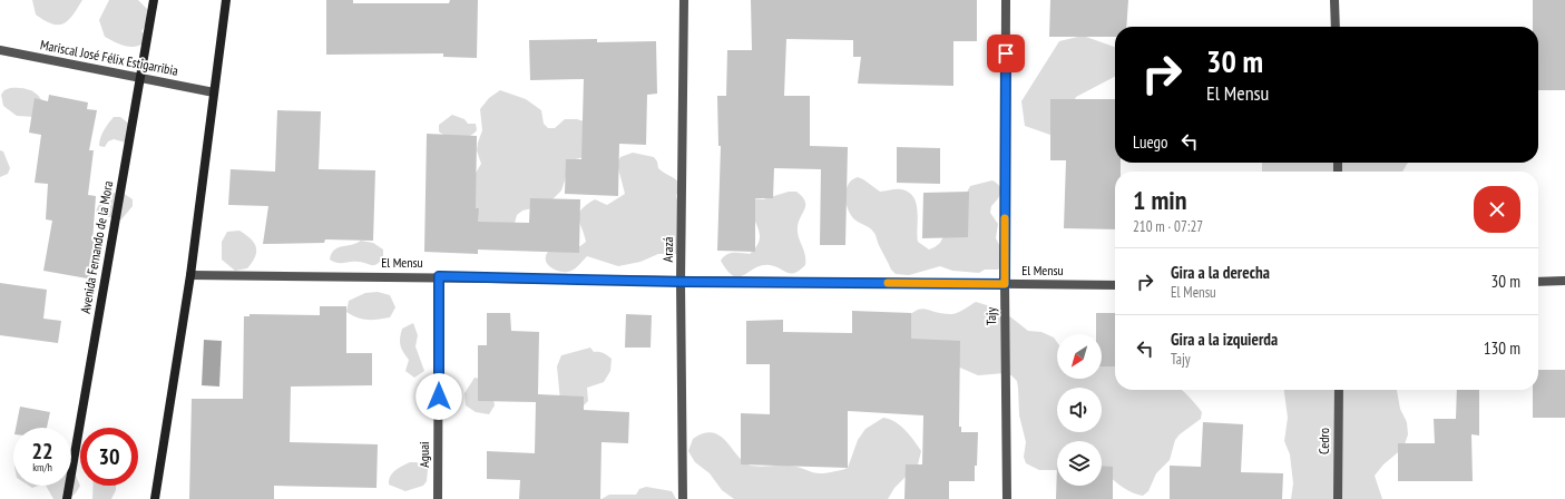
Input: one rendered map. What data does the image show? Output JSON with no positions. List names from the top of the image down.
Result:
{
  "streets": {
    "main road": ["Avenida Fernando de la Mora"],
    "street": [
      "Mariscal José Félix Estigarribia",
      "Arazá",
      "El Mensu",
      "Tajy",
      "Cedro",
      "Aguai"
    ]
  },
  "crossings": [
    ["Mariscal José Félix Estigarribia", "Avenida Fernando de la Mora"],
    ["Arazá", "El Mensu"],
    ["El Mensu", "Tajy"],
    ["El Mensu", "Aguai"]
  ],
  "north": "bottom left",
  "page": {
    "turn": ["30 m", "El Mensu"],
    "then": "Luego",
    "heading": ["1 min", "210 m · 07:27"],
    "list": [
      {
        "name": "Gira a la derecha",
        "note": "El Mensu",
        "value": "30 m"
      },
      {
        "name": "Gira a la izquierda",
        "note": "Tajy",
        "value": "130 m"
      }
    ],
    "speed": "22 km/h",
    "limit": "30"
  }
}
